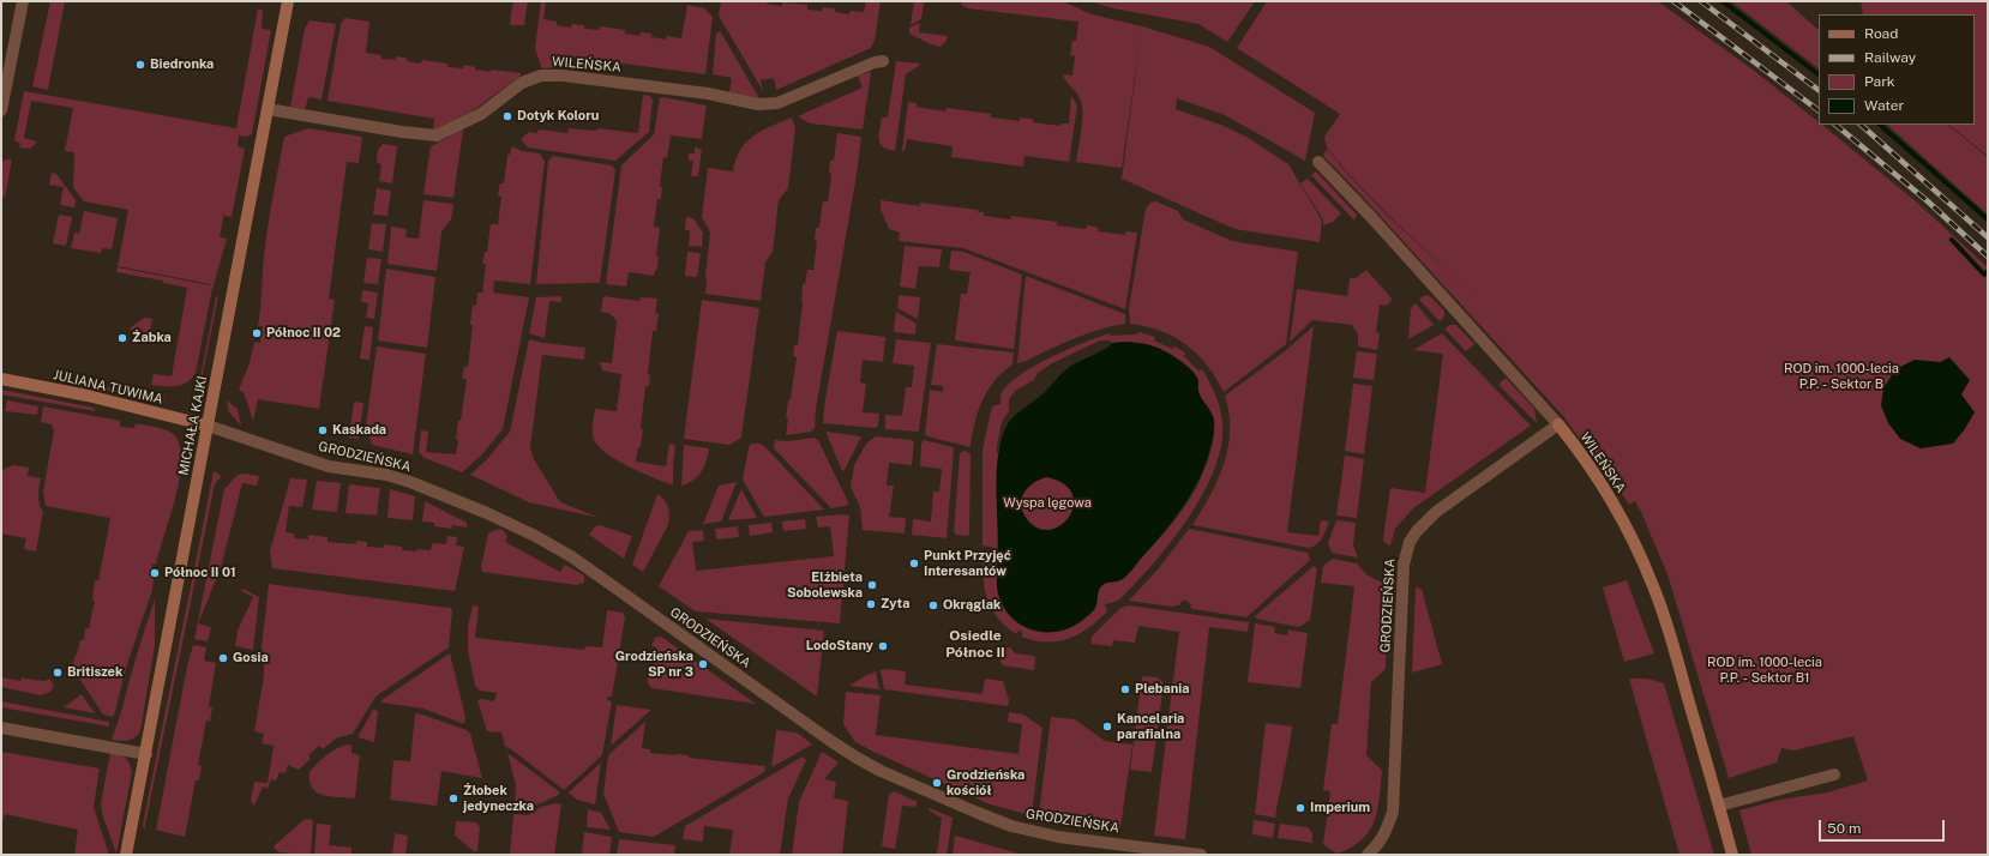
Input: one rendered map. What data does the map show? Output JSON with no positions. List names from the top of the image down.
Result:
{
  "streets": {
    "street": [
      "WILEŃSKA",
      "JULIANA TUWIMA",
      "MICHAŁA KAJKI",
      "GRODZIEŃSKA"
    ]
  },
  "crossings": [
    ["WILEŃSKA", "MICHAŁA KAJKI"],
    ["WILEŃSKA", "GRODZIEŃSKA"],
    ["JULIANA TUWIMA", "MICHAŁA KAJKI"],
    ["JULIANA TUWIMA", "GRODZIEŃSKA"],
    ["MICHAŁA KAJKI", "GRODZIEŃSKA"]
  ],
  "districts": ["Osiedle Północ II"],
  "parks": ["ROD im. 1000-lecia P.P. - Sektor B", "Wyspa lęgowa", "ROD im. 1000-lecia P.P. - Sektor B1"],
  "places": [
    "Biedronka",
    "Dotyk Koloru",
    "Północ II 02",
    "Żabka",
    "Kaskada",
    "Punkt Przyjęć Interesantów",
    "Północ II 01",
    "Elżbieta Sobolewska",
    "Zyta",
    "Okrąglak",
    "LodoStany",
    "Gosia",
    "Grodzieńska SP nr 3",
    "Britiszek",
    "Plebania",
    "Kancelaria parafialna",
    "Grodzieńska kościół",
    "Żłobek jedyneczka",
    "Imperium"
  ],
  "legend": [
    "Road",
    "Railway",
    "Park",
    "Water"
  ],
  "scale_bar": "50 m"
}
